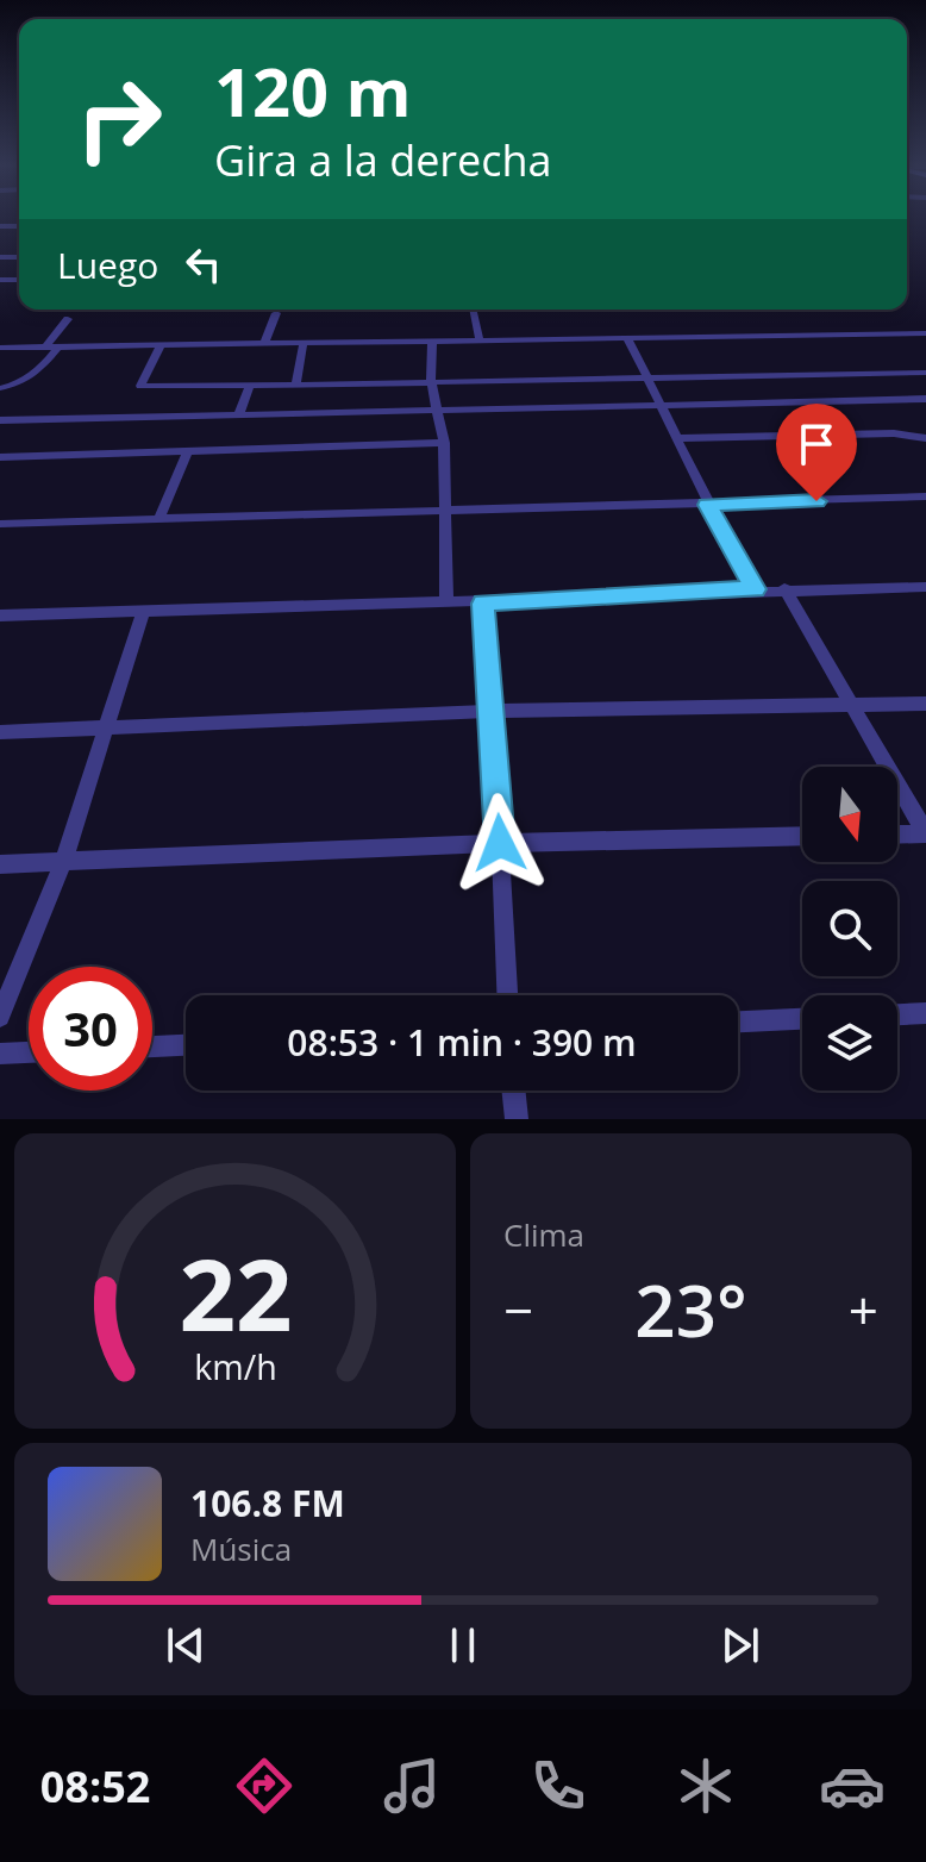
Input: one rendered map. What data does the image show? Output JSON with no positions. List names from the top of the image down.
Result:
{
  "north": "bottom",
  "page": {
    "turn": ["120 m", "Gira a la derecha"],
    "then": "Luego",
    "limit": "30",
    "trip": "08:53 · 1 min · 390 m",
    "tile": "Clima",
    "heat": ["−", "23°", "+"],
    "song": ["106.8 FM", "Música"],
    "tabs": "08:52",
    "gauge": ["22", "km/h"]
  }
}
